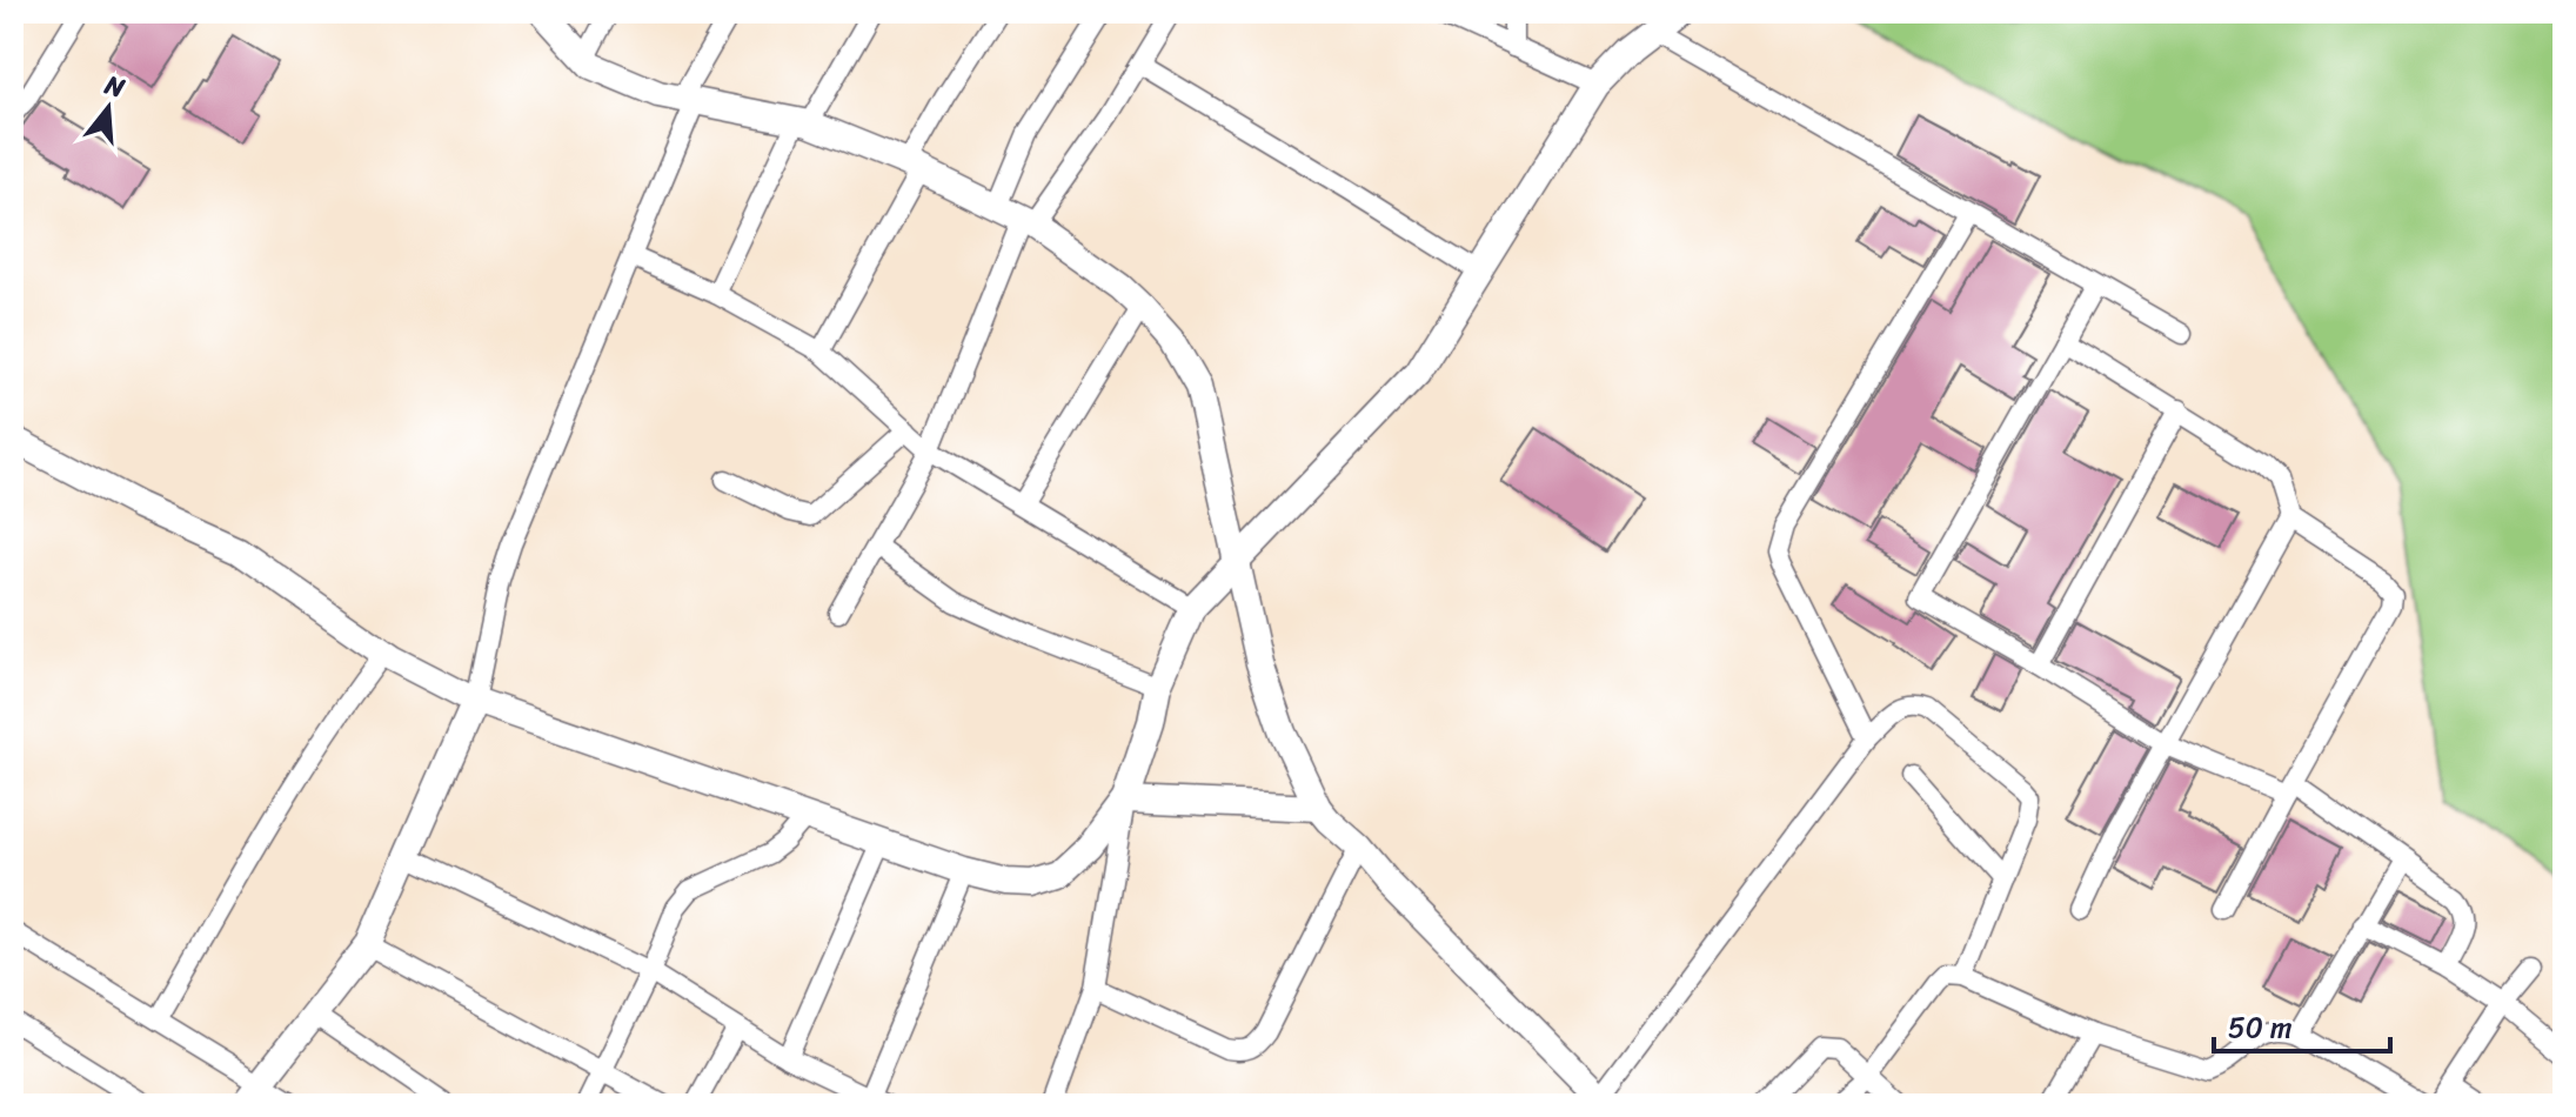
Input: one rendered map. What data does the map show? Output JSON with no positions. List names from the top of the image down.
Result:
{
  "scale_bar": "50 m",
  "north": "top"
}
